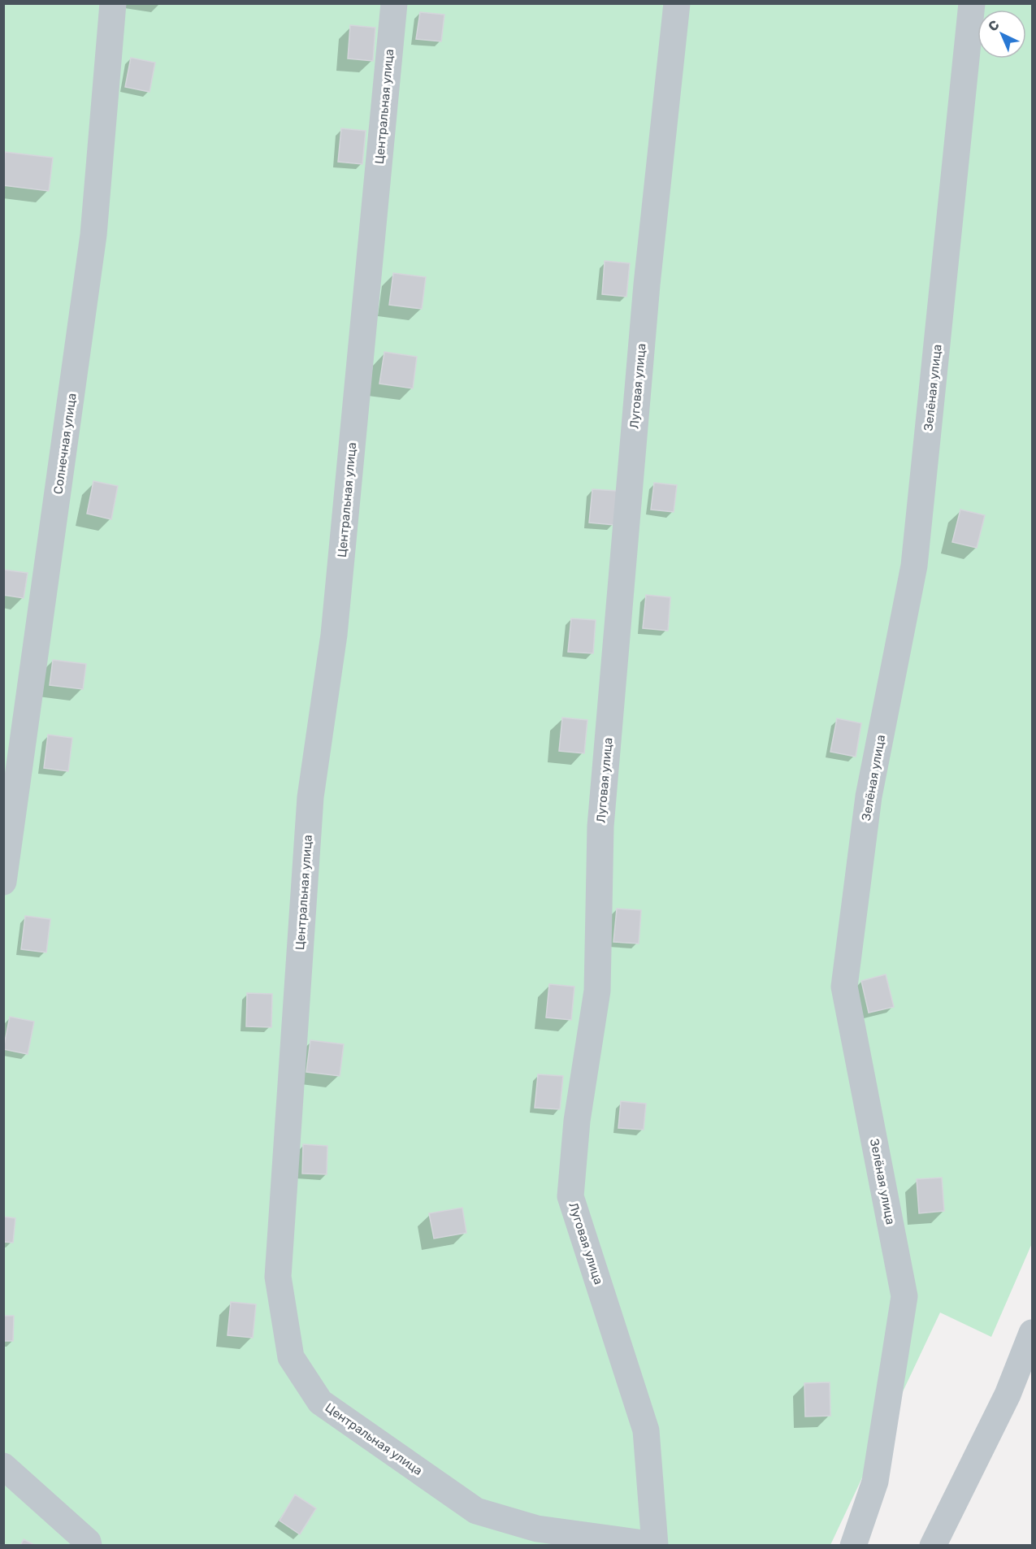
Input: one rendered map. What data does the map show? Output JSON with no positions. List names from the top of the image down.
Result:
{
  "streets": {
    "street": [
      "Центральная улица",
      "Луговая улица",
      "Зелёная улица",
      "Солнечная улица"
    ]
  },
  "crossings": [
    ["Центральная улица", "Луговая улица"]
  ],
  "north": "top left"
}
